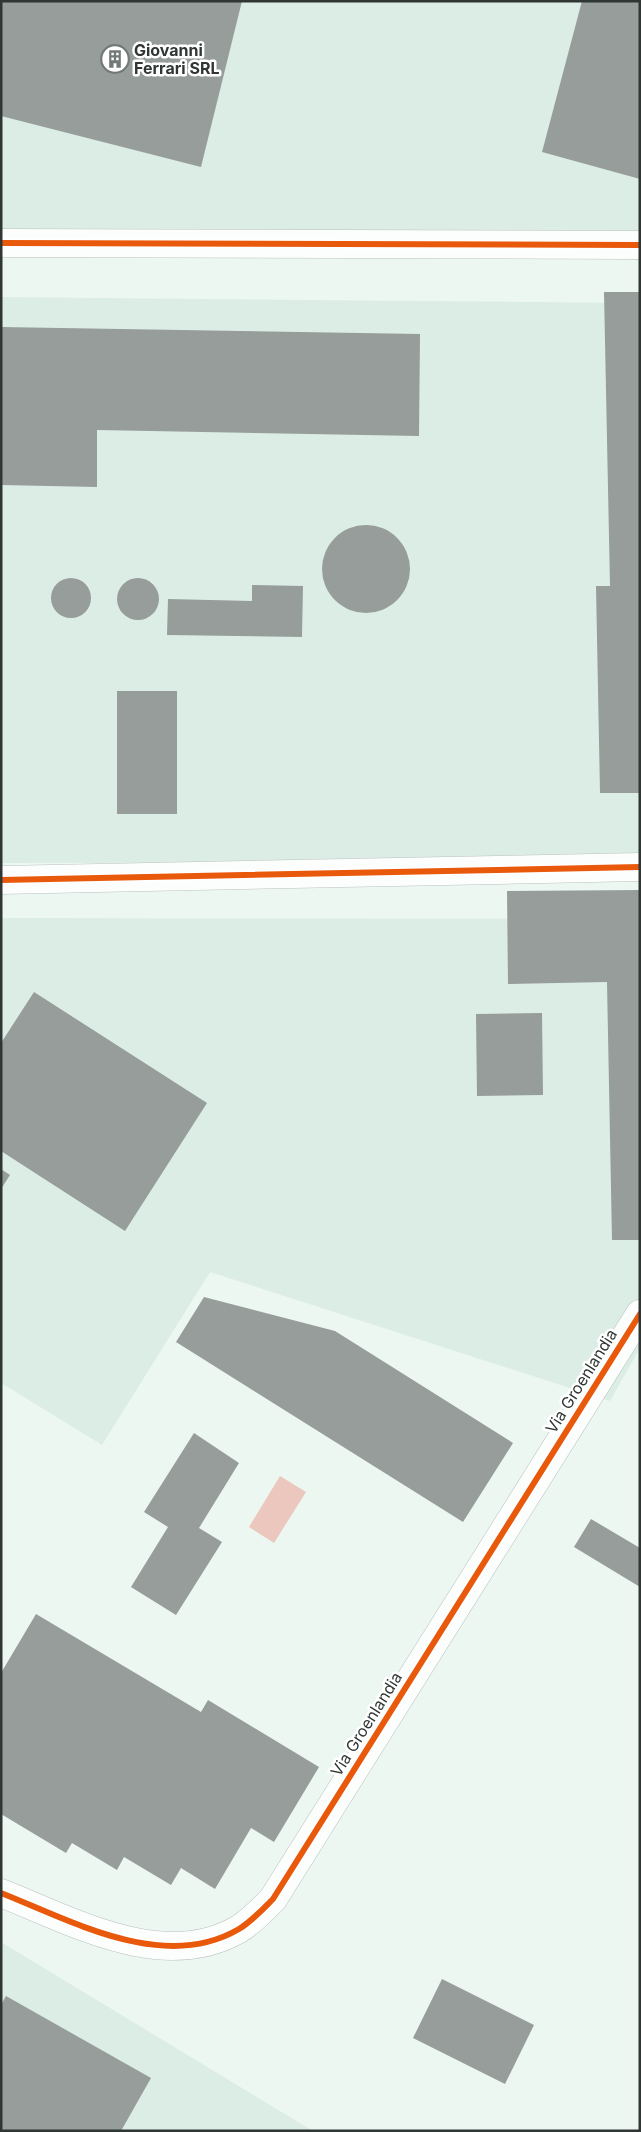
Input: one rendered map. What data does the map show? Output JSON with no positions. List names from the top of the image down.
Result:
{
  "streets": {
    "street": ["Via Groenlandia"]
  },
  "places": {
    "building": ["Giovanni Ferrari SRL"]
  }
}
